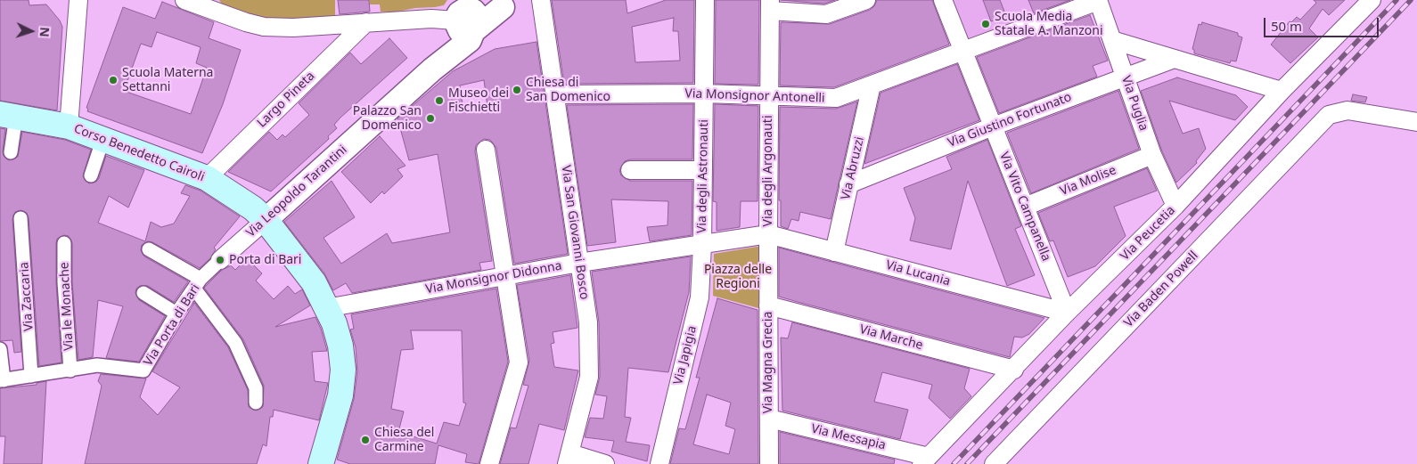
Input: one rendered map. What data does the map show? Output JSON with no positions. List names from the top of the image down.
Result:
{
  "streets": {
    "main road": ["Corso Benedetto Cairoli"],
    "street": [
      "Via Monsignor Antonelli",
      "Largo Pineta",
      "Via Puglia",
      "Via Giustino Fortunato",
      "Via Abruzzi",
      "Via degli Argonauti",
      "Via degli Astronauti",
      "Via Molise",
      "Via Leopoldo Tarantini",
      "Via Vito Campanella",
      "Via San Giovanni Bosco",
      "Via Peucetia",
      "Via Lucania",
      "Via Monsignor Didonna",
      "Via Baden Powell",
      "Via Zaccaria",
      "Via le Monache",
      "Via Porta di Bari",
      "Via Marche",
      "Via Japigia",
      "Via Magna Grecia",
      "Via Messapia"
    ]
  },
  "crossings": [
    ["Via Monsignor Antonelli", "Via Puglia"],
    ["Via Monsignor Antonelli", "Via Abruzzi"],
    ["Via Monsignor Antonelli", "Via degli Argonauti"],
    ["Via Monsignor Antonelli", "Via degli Astronauti"],
    ["Via Monsignor Antonelli", "Via Vito Campanella"],
    ["Via Monsignor Antonelli", "Via San Giovanni Bosco"],
    ["Largo Pineta", "Corso Benedetto Cairoli"],
    ["Via Puglia", "Via Giustino Fortunato"],
    ["Via Puglia", "Via Molise"],
    ["Via Puglia", "Via Peucetia"],
    ["Via Giustino Fortunato", "Via Abruzzi"],
    ["Via Giustino Fortunato", "Via Vito Campanella"],
    ["Corso Benedetto Cairoli", "Via Leopoldo Tarantini"],
    ["Corso Benedetto Cairoli", "Via Monsignor Didonna"],
    ["Via Abruzzi", "Via Lucania"],
    ["Via degli Argonauti", "Via Lucania"],
    ["Via degli Argonauti", "Via Monsignor Didonna"],
    ["Via degli Argonauti", "Via Magna Grecia"],
    ["Via degli Astronauti", "Via Monsignor Didonna"],
    ["Via degli Astronauti", "Via Japigia"],
    ["Via Molise", "Via Vito Campanella"],
    ["Via Leopoldo Tarantini", "Via Porta di Bari"],
    ["Via Vito Campanella", "Via Peucetia"],
    ["Via Vito Campanella", "Via Lucania"],
    ["Via San Giovanni Bosco", "Via Monsignor Didonna"],
    ["Via Peucetia", "Via Lucania"],
    ["Via Peucetia", "Via Marche"],
    ["Via Peucetia", "Via Messapia"],
    ["Via Lucania", "Via Monsignor Didonna"],
    ["Via Lucania", "Via Magna Grecia"],
    ["Via Monsignor Didonna", "Via Japigia"],
    ["Via Monsignor Didonna", "Via Magna Grecia"],
    ["Via le Monache", "Via Porta di Bari"],
    ["Via Marche", "Via Magna Grecia"],
    ["Via Magna Grecia", "Via Messapia"]
  ],
  "parks": ["Piazza delle Regioni"],
  "places": [
    "Scuola Media Statale A. Manzoni",
    "Scuola Materna Settanni",
    "Chiesa di San Domenico",
    "Museo dei Fischietti",
    "Palazzo San Domenico",
    "Porta di Bari",
    "Chiesa del Carmine"
  ],
  "scale_bar": "50 m",
  "north": "right"
}
